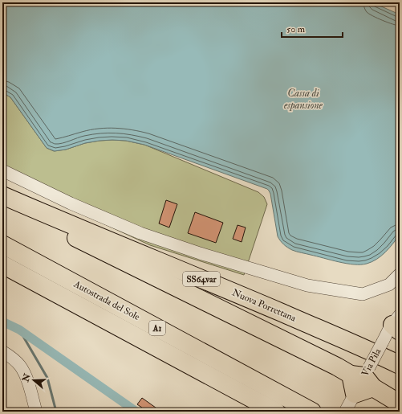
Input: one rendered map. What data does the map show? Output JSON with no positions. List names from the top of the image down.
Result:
{
  "streets": {
    "highway": [
      "SS64var",
      "Autostrada del Sole",
      "Nuova Porrettana",
      "A1"
    ],
    "street": ["Via Pila"]
  },
  "water": ["Cassa di espansione"],
  "scale_bar": "50 m",
  "north": "left"
}
